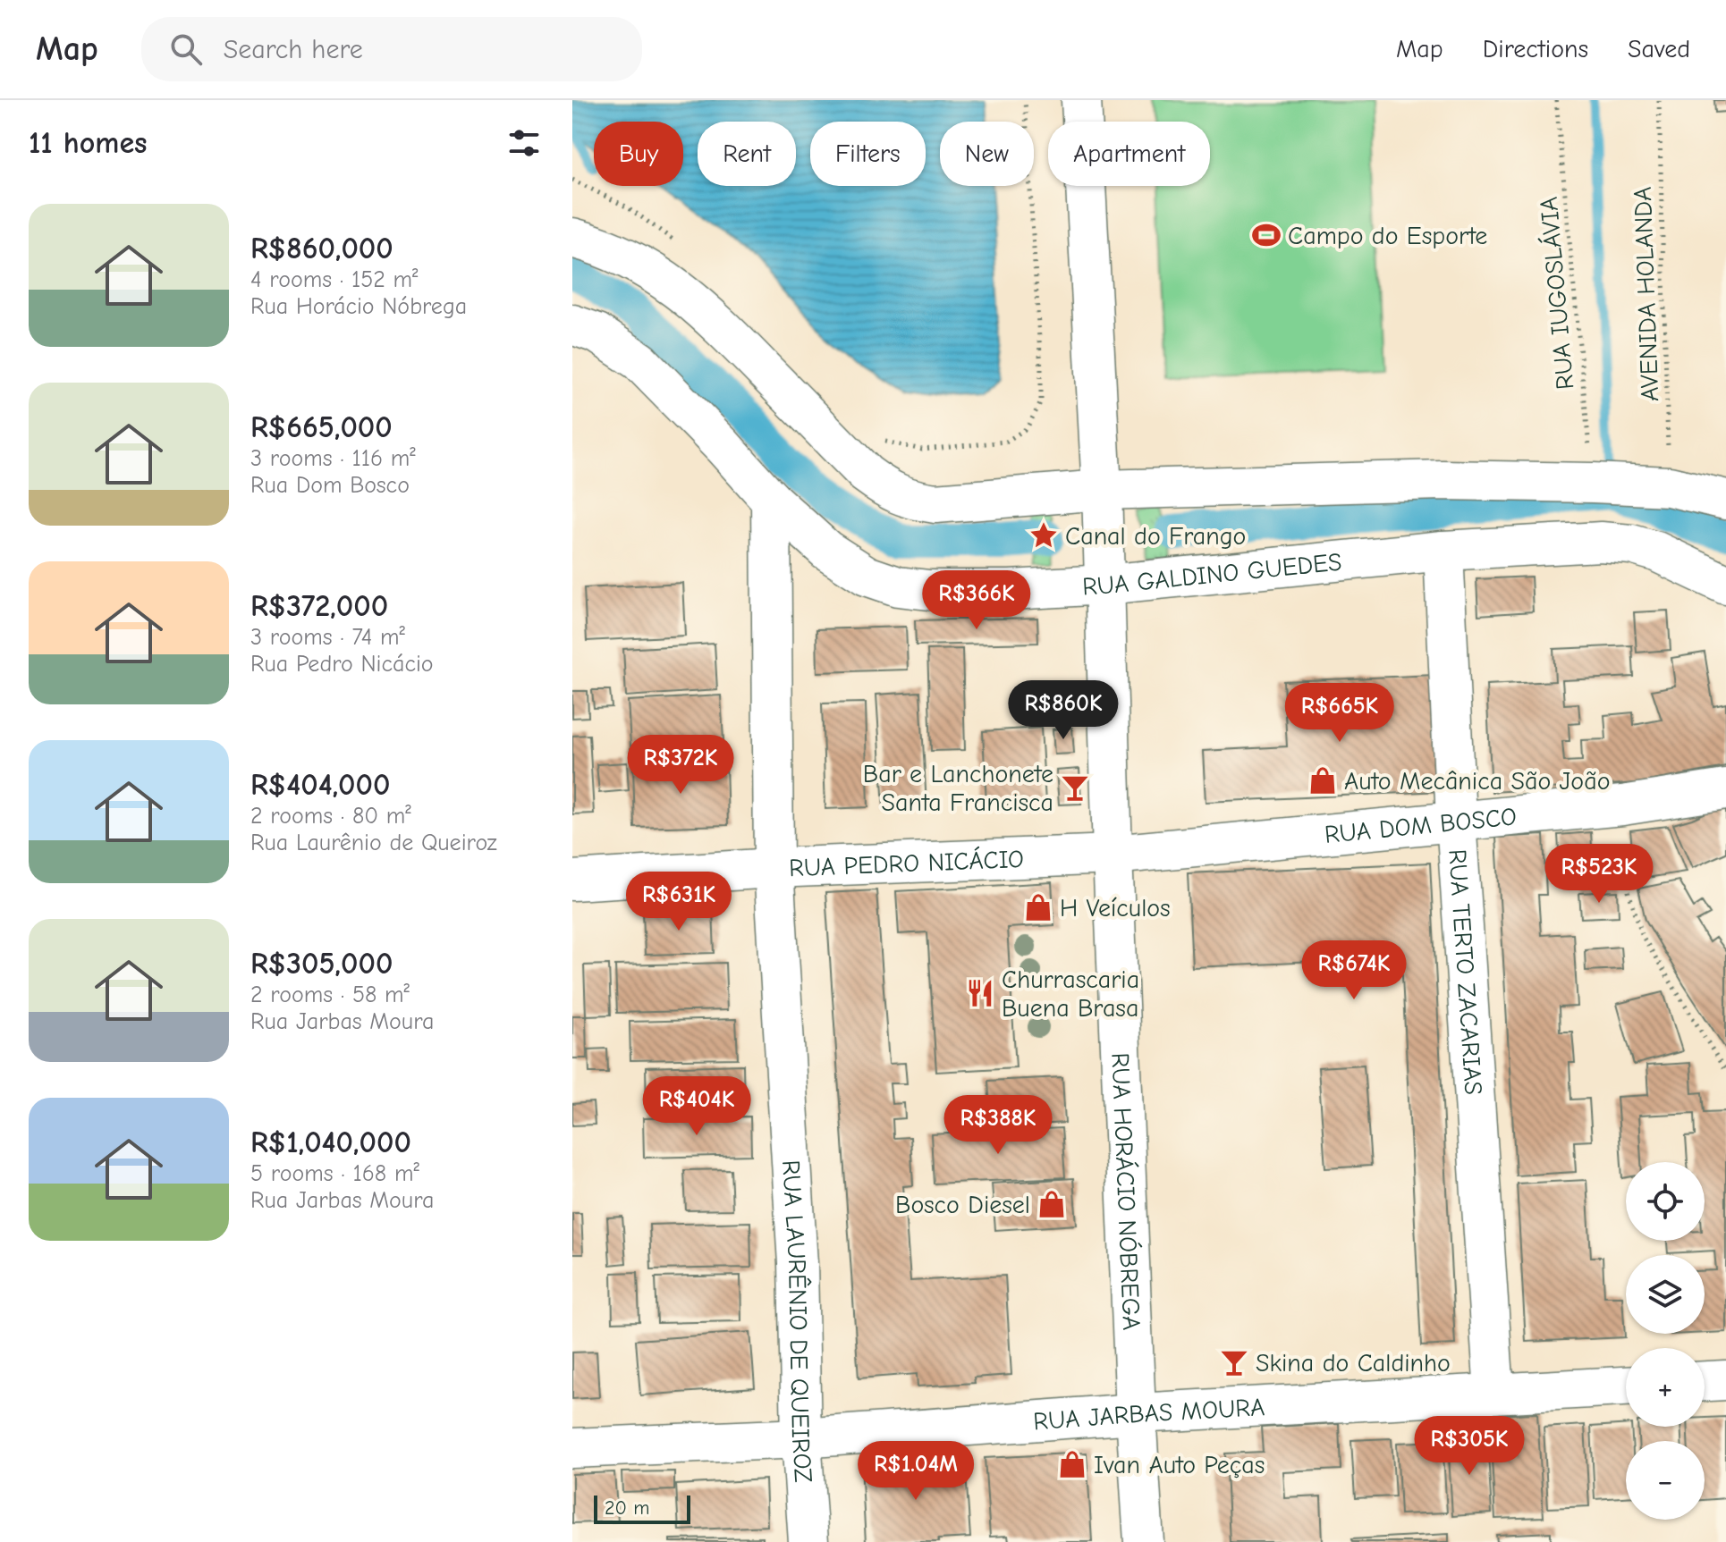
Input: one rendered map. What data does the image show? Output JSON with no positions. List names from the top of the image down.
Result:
{
  "streets": {
    "street": [
      "RUA GALDINO GUEDES",
      "RUA DOM BOSCO",
      "RUA PEDRO NICÁCIO",
      "RUA TERTO ZACARIAS",
      "RUA HORÁCIO NÓBREGA",
      "RUA LAURÊNIO DE QUEIROZ",
      "RUA JARBAS MOURA"
    ],
    "path": ["RUA IUGOSLÁVIA", "AVENIDA HOLANDA"]
  },
  "crossings": [
    ["RUA GALDINO GUEDES", "RUA TERTO ZACARIAS"],
    ["RUA GALDINO GUEDES", "RUA HORÁCIO NÓBREGA"],
    ["RUA GALDINO GUEDES", "RUA LAURÊNIO DE QUEIROZ"],
    ["RUA DOM BOSCO", "RUA PEDRO NICÁCIO"],
    ["RUA DOM BOSCO", "RUA TERTO ZACARIAS"],
    ["RUA DOM BOSCO", "RUA HORÁCIO NÓBREGA"],
    ["RUA PEDRO NICÁCIO", "RUA HORÁCIO NÓBREGA"],
    ["RUA PEDRO NICÁCIO", "RUA LAURÊNIO DE QUEIROZ"],
    ["RUA TERTO ZACARIAS", "RUA JARBAS MOURA"],
    ["RUA HORÁCIO NÓBREGA", "RUA JARBAS MOURA"],
    ["RUA LAURÊNIO DE QUEIROZ", "RUA JARBAS MOURA"]
  ],
  "places": {
    "sports": ["Campo do Esporte"],
    "place": ["Canal do Frango"],
    "shop": [
      "Auto Mecânica São João",
      "H Veículos",
      "Bosco Diesel",
      "Ivan Auto Peças"
    ],
    "bar": ["Bar e Lanchonete Santa Francisca", "Skina do Caldinho"],
    "restaurant": ["Churrascaria Buena Brasa"]
  },
  "scale_bar": "20 m",
  "page": {
    "header": "Map",
    "search": "Search here",
    "nav": ["Map", "Directions", "Saved"],
    "heading": "11 homes",
    "chip": [
      "Buy",
      "Rent",
      "Filters",
      "New",
      "Apartment"
    ],
    "list": [
      {
        "name": "R$860,000",
        "note": "4 rooms · 152 m² · Rua Horácio Nóbrega"
      },
      {
        "name": "R$665,000",
        "note": "3 rooms · 116 m² · Rua Dom Bosco"
      },
      {
        "name": "R$372,000",
        "note": "3 rooms · 74 m² · Rua Pedro Nicácio"
      },
      {
        "name": "R$404,000",
        "note": "2 rooms · 80 m² · Rua Laurênio de Queiroz"
      },
      {
        "name": "R$305,000",
        "note": "2 rooms · 58 m² · Rua Jarbas Moura"
      },
      {
        "name": "R$1,040,000",
        "note": "5 rooms · 168 m² · Rua Jarbas Moura"
      }
    ],
    "price": [
      "R$366K",
      "R$860K",
      "R$665K",
      "R$372K",
      "R$523K",
      "R$631K",
      "R$674K",
      "R$404K",
      "R$388K",
      "R$305K",
      "R$1.04M"
    ],
    "map_buttons": ["+", "−"],
    "scale": "20 m"
  }
}
